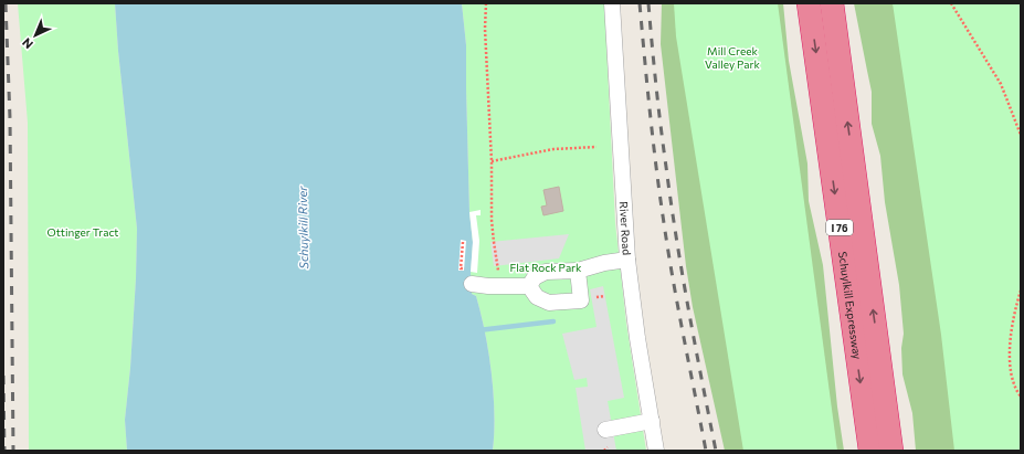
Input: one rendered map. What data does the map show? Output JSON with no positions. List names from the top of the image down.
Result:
{
  "streets": {
    "highway": ["I 76", "Schuylkill Expressway"],
    "street": ["River Road"]
  },
  "water": ["Schuylkill River"],
  "parks": ["Mill Creek Valley Park", "Ottinger Tract", "Flat Rock Park"],
  "north": "bottom left"
}
